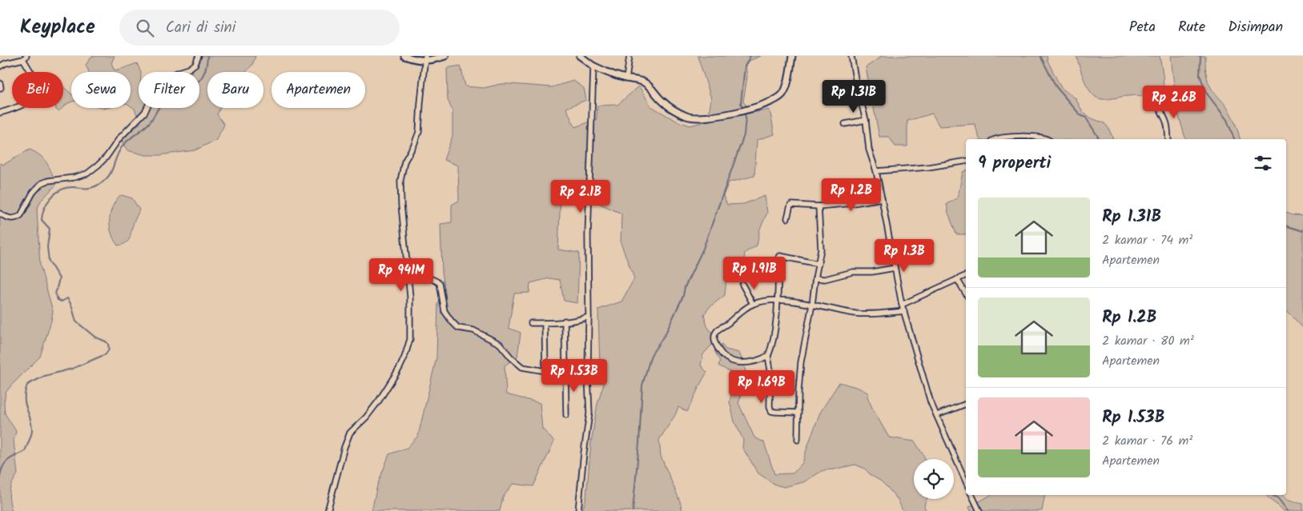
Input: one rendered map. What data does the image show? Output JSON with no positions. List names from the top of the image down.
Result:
{
  "page": {
    "header": "Keyplace",
    "search": "Cari di sini",
    "nav": ["Peta", "Rute", "Disimpan"],
    "chip": [
      "Beli",
      "Sewa",
      "Filter",
      "Baru",
      "Apartemen"
    ],
    "price": [
      "Rp 1.31B",
      "Rp 2.6B",
      "Rp 1.2B",
      "Rp 2.1B",
      "Rp 1.3B",
      "Rp 1.91B",
      "Rp 941M",
      "Rp 1.53B",
      "Rp 1.69B"
    ],
    "heading": "9 properti",
    "list": [
      {
        "name": "Rp 1.31B",
        "note": "2 kamar · 74 m² · Apartemen"
      },
      {
        "name": "Rp 1.2B",
        "note": "2 kamar · 80 m² · Apartemen"
      },
      {
        "name": "Rp 1.53B",
        "note": "2 kamar · 76 m² · Apartemen"
      }
    ]
  }
}
